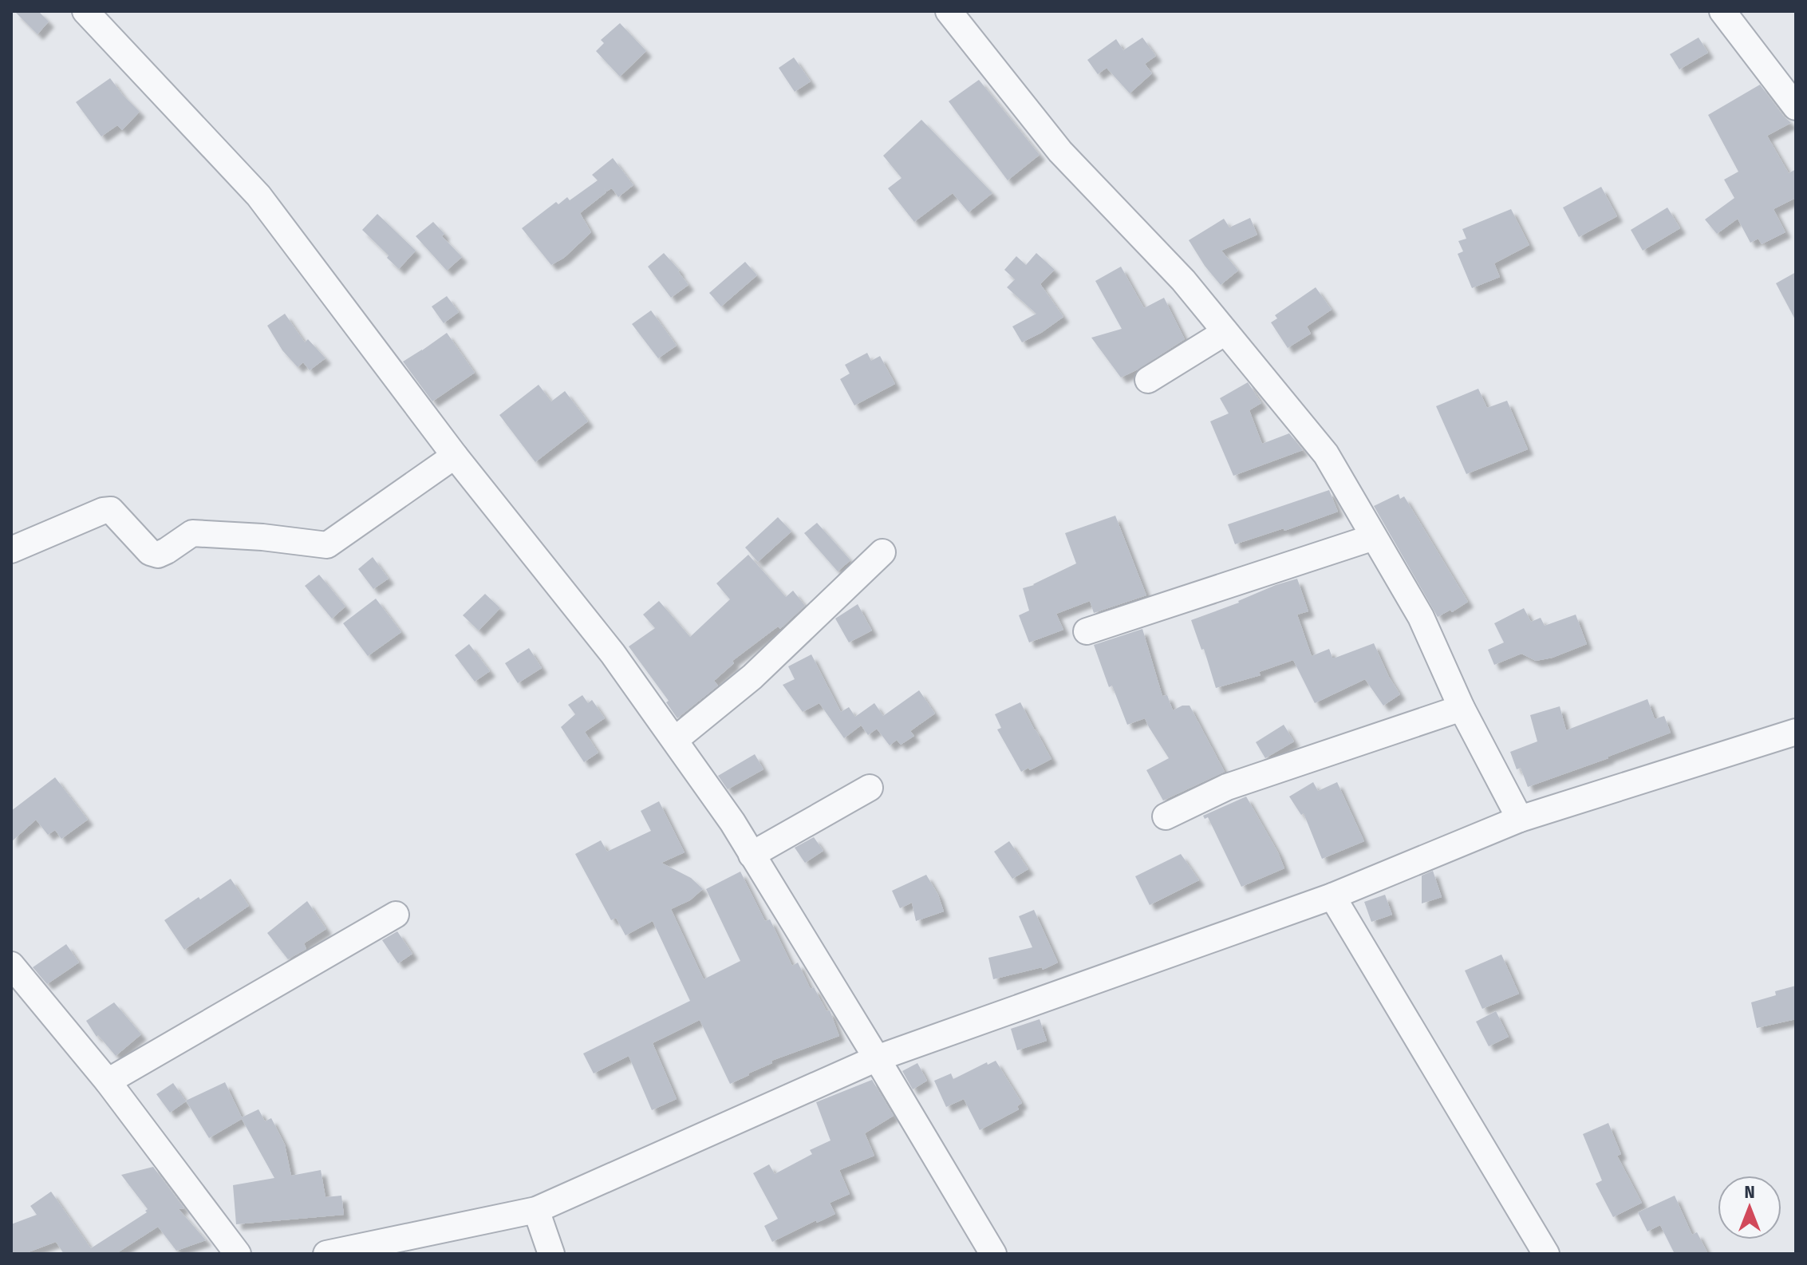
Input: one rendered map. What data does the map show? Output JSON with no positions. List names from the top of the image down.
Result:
{
  "north": "top"
}
